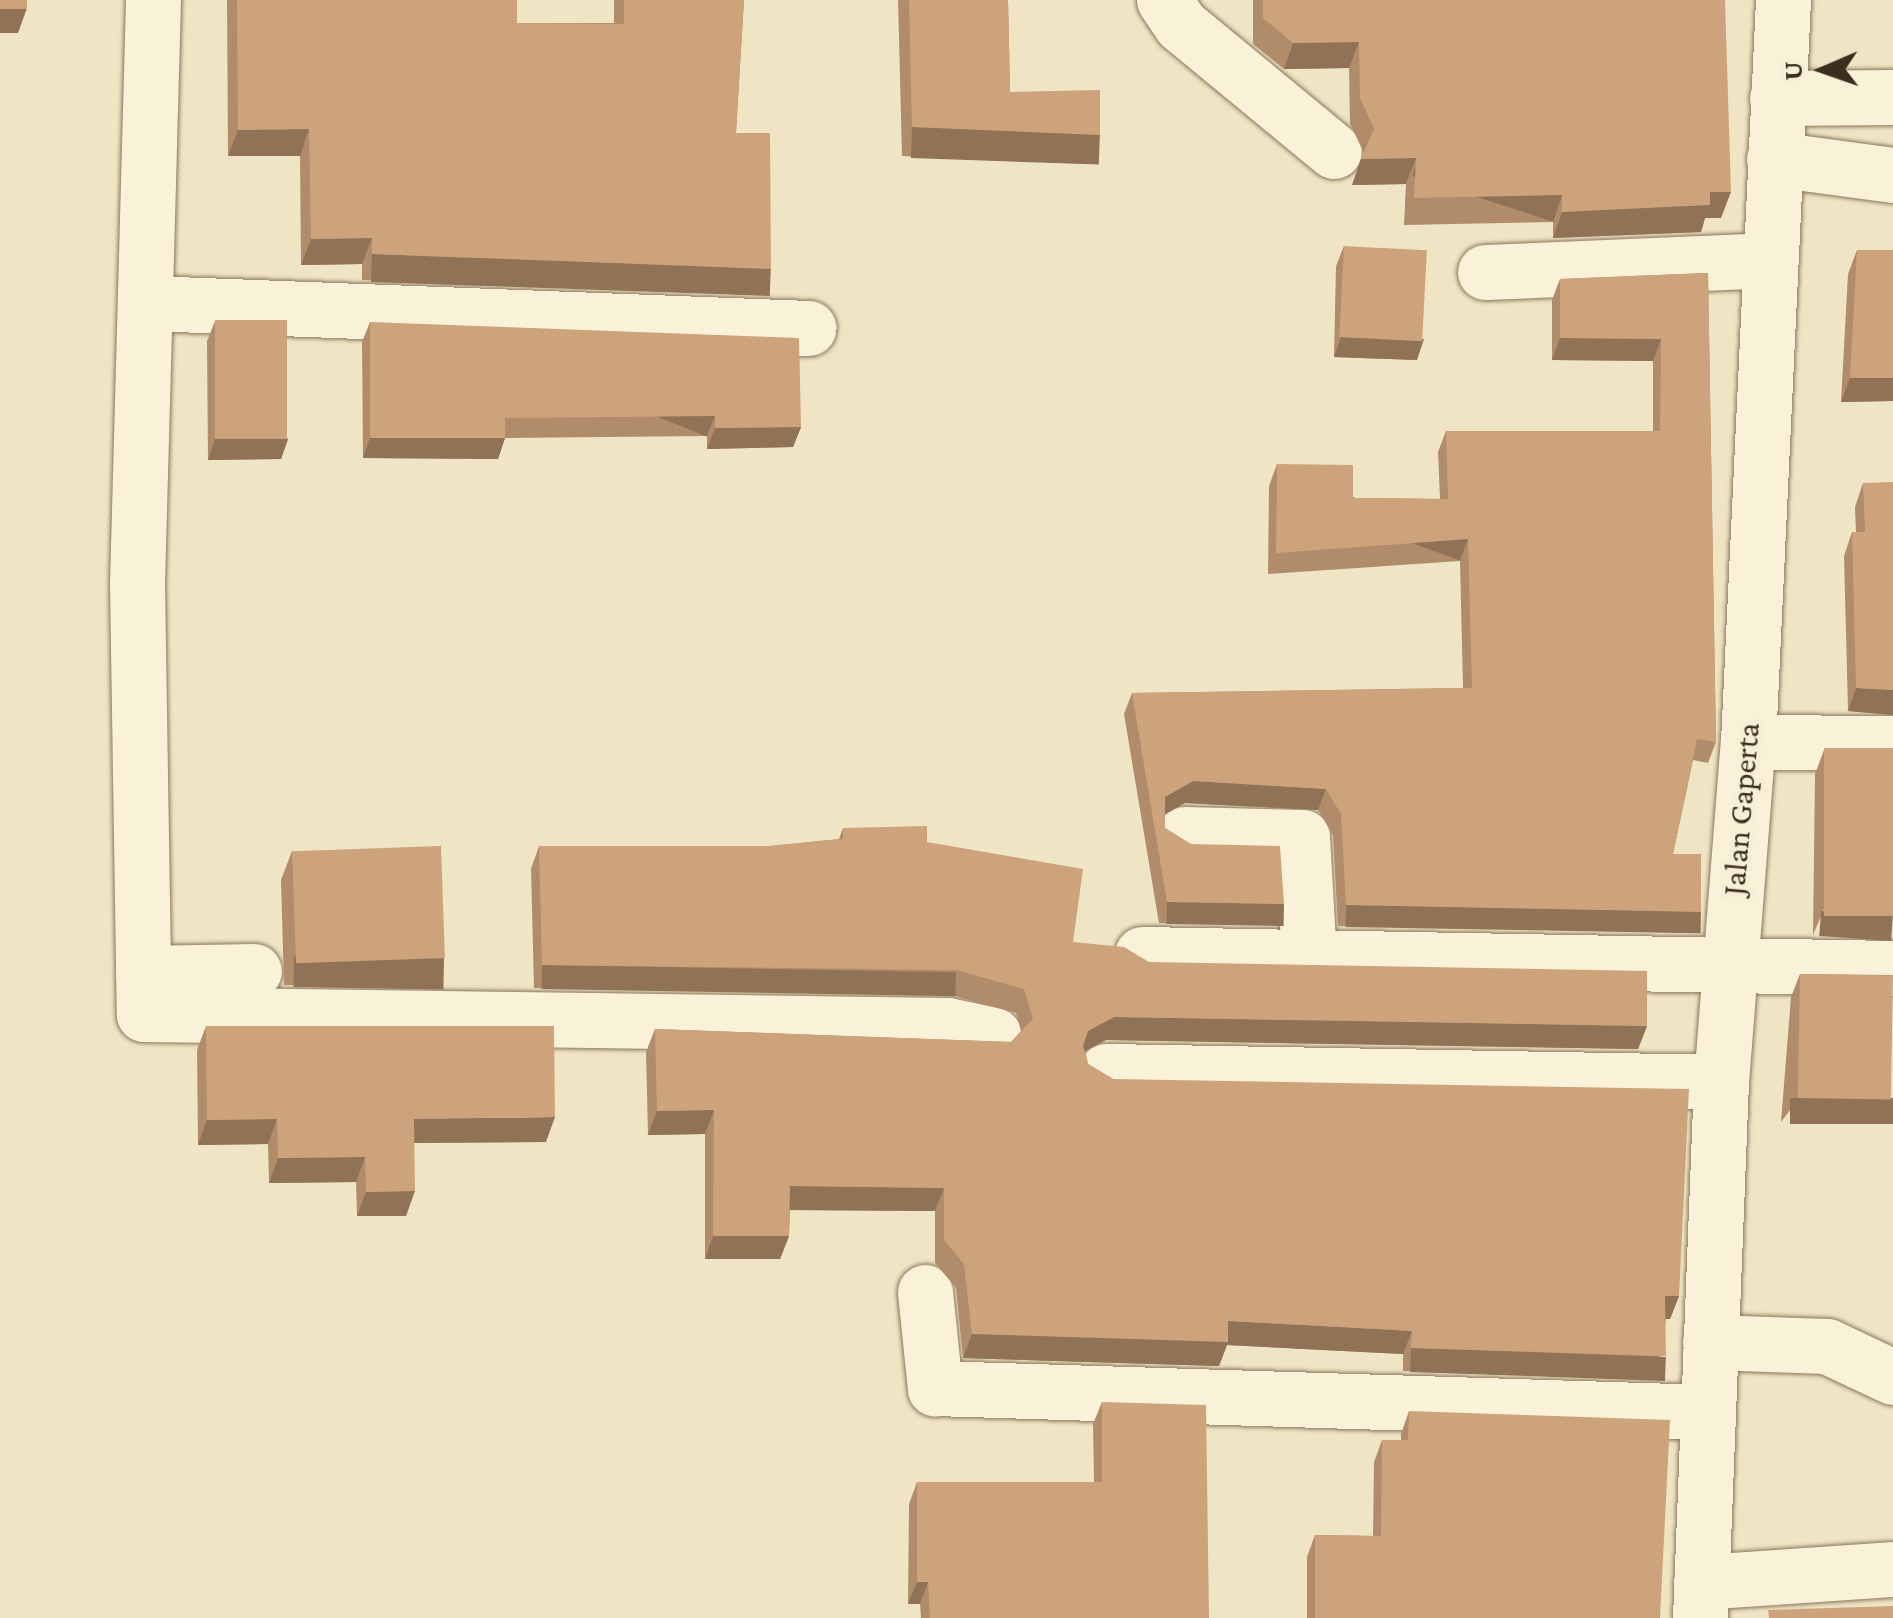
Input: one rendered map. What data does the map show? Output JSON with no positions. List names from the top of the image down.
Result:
{
  "streets": {
    "street": ["Jalan Gaperta"]
  },
  "north": "left"
}
